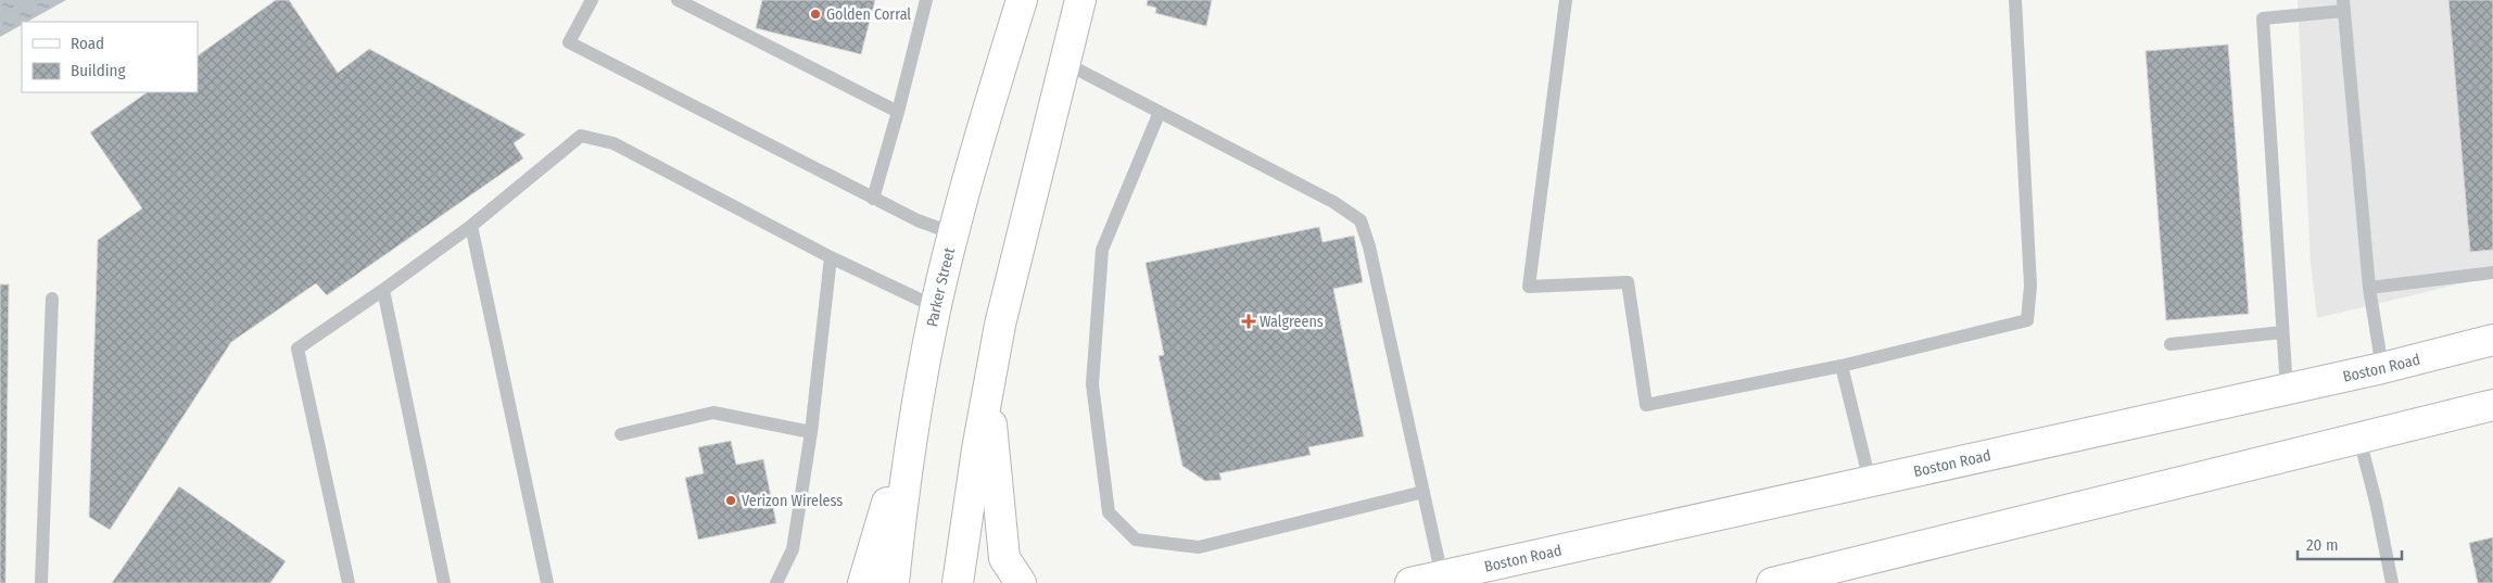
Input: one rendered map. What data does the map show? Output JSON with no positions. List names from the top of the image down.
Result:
{
  "streets": {
    "main road": ["Parker Street", "Boston Road"]
  },
  "places": {
    "other": ["Golden Corral", "Verizon Wireless"],
    "health": ["Walgreens"]
  },
  "legend": ["Road", "Building"],
  "scale_bar": "20 m"
}
